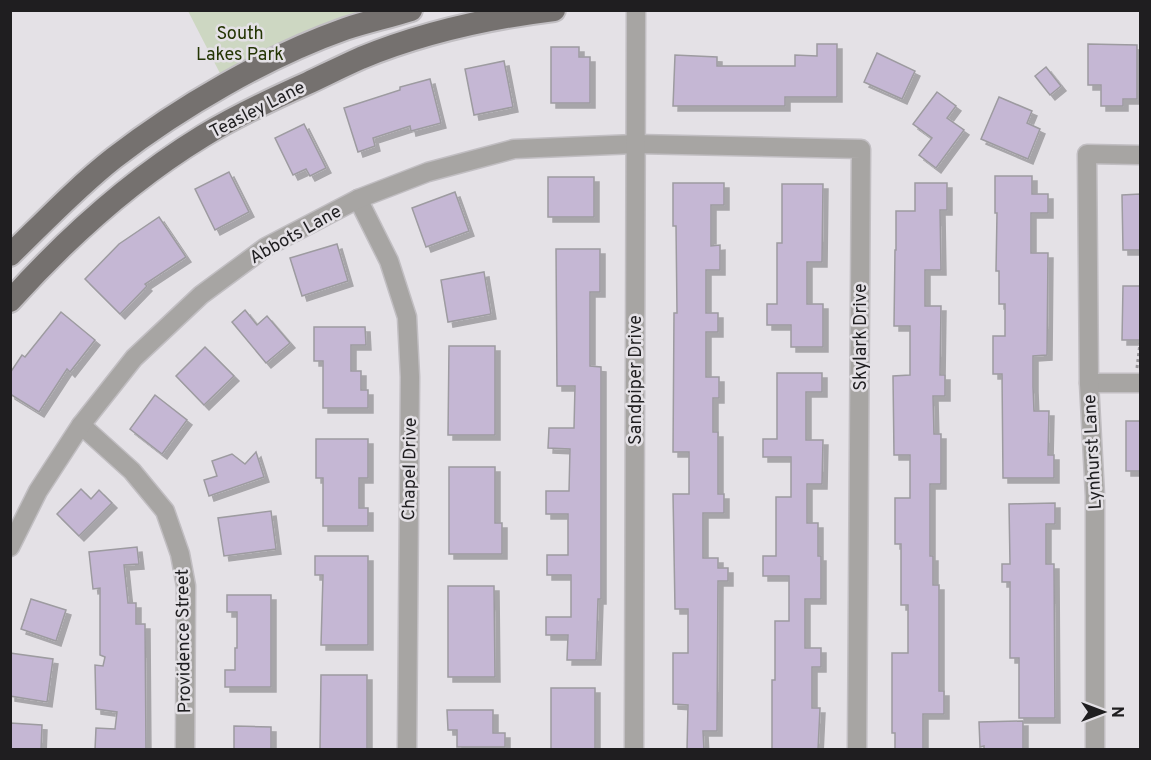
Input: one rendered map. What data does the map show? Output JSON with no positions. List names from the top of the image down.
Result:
{
  "streets": {
    "main road": ["Teasley Lane"],
    "street": [
      "Abbots Lane",
      "Skylark Drive",
      "Sandpiper Drive",
      "Lynhurst Lane",
      "Chapel Drive",
      "Providence Street"
    ]
  },
  "crossings": [
    ["Abbots Lane", "Skylark Drive"],
    ["Abbots Lane", "Sandpiper Drive"],
    ["Abbots Lane", "Chapel Drive"],
    ["Abbots Lane", "Providence Street"],
    ["Skylark Drive", "Sandpiper Drive"]
  ],
  "parks": ["South Lakes Park"],
  "north": "right"
}
